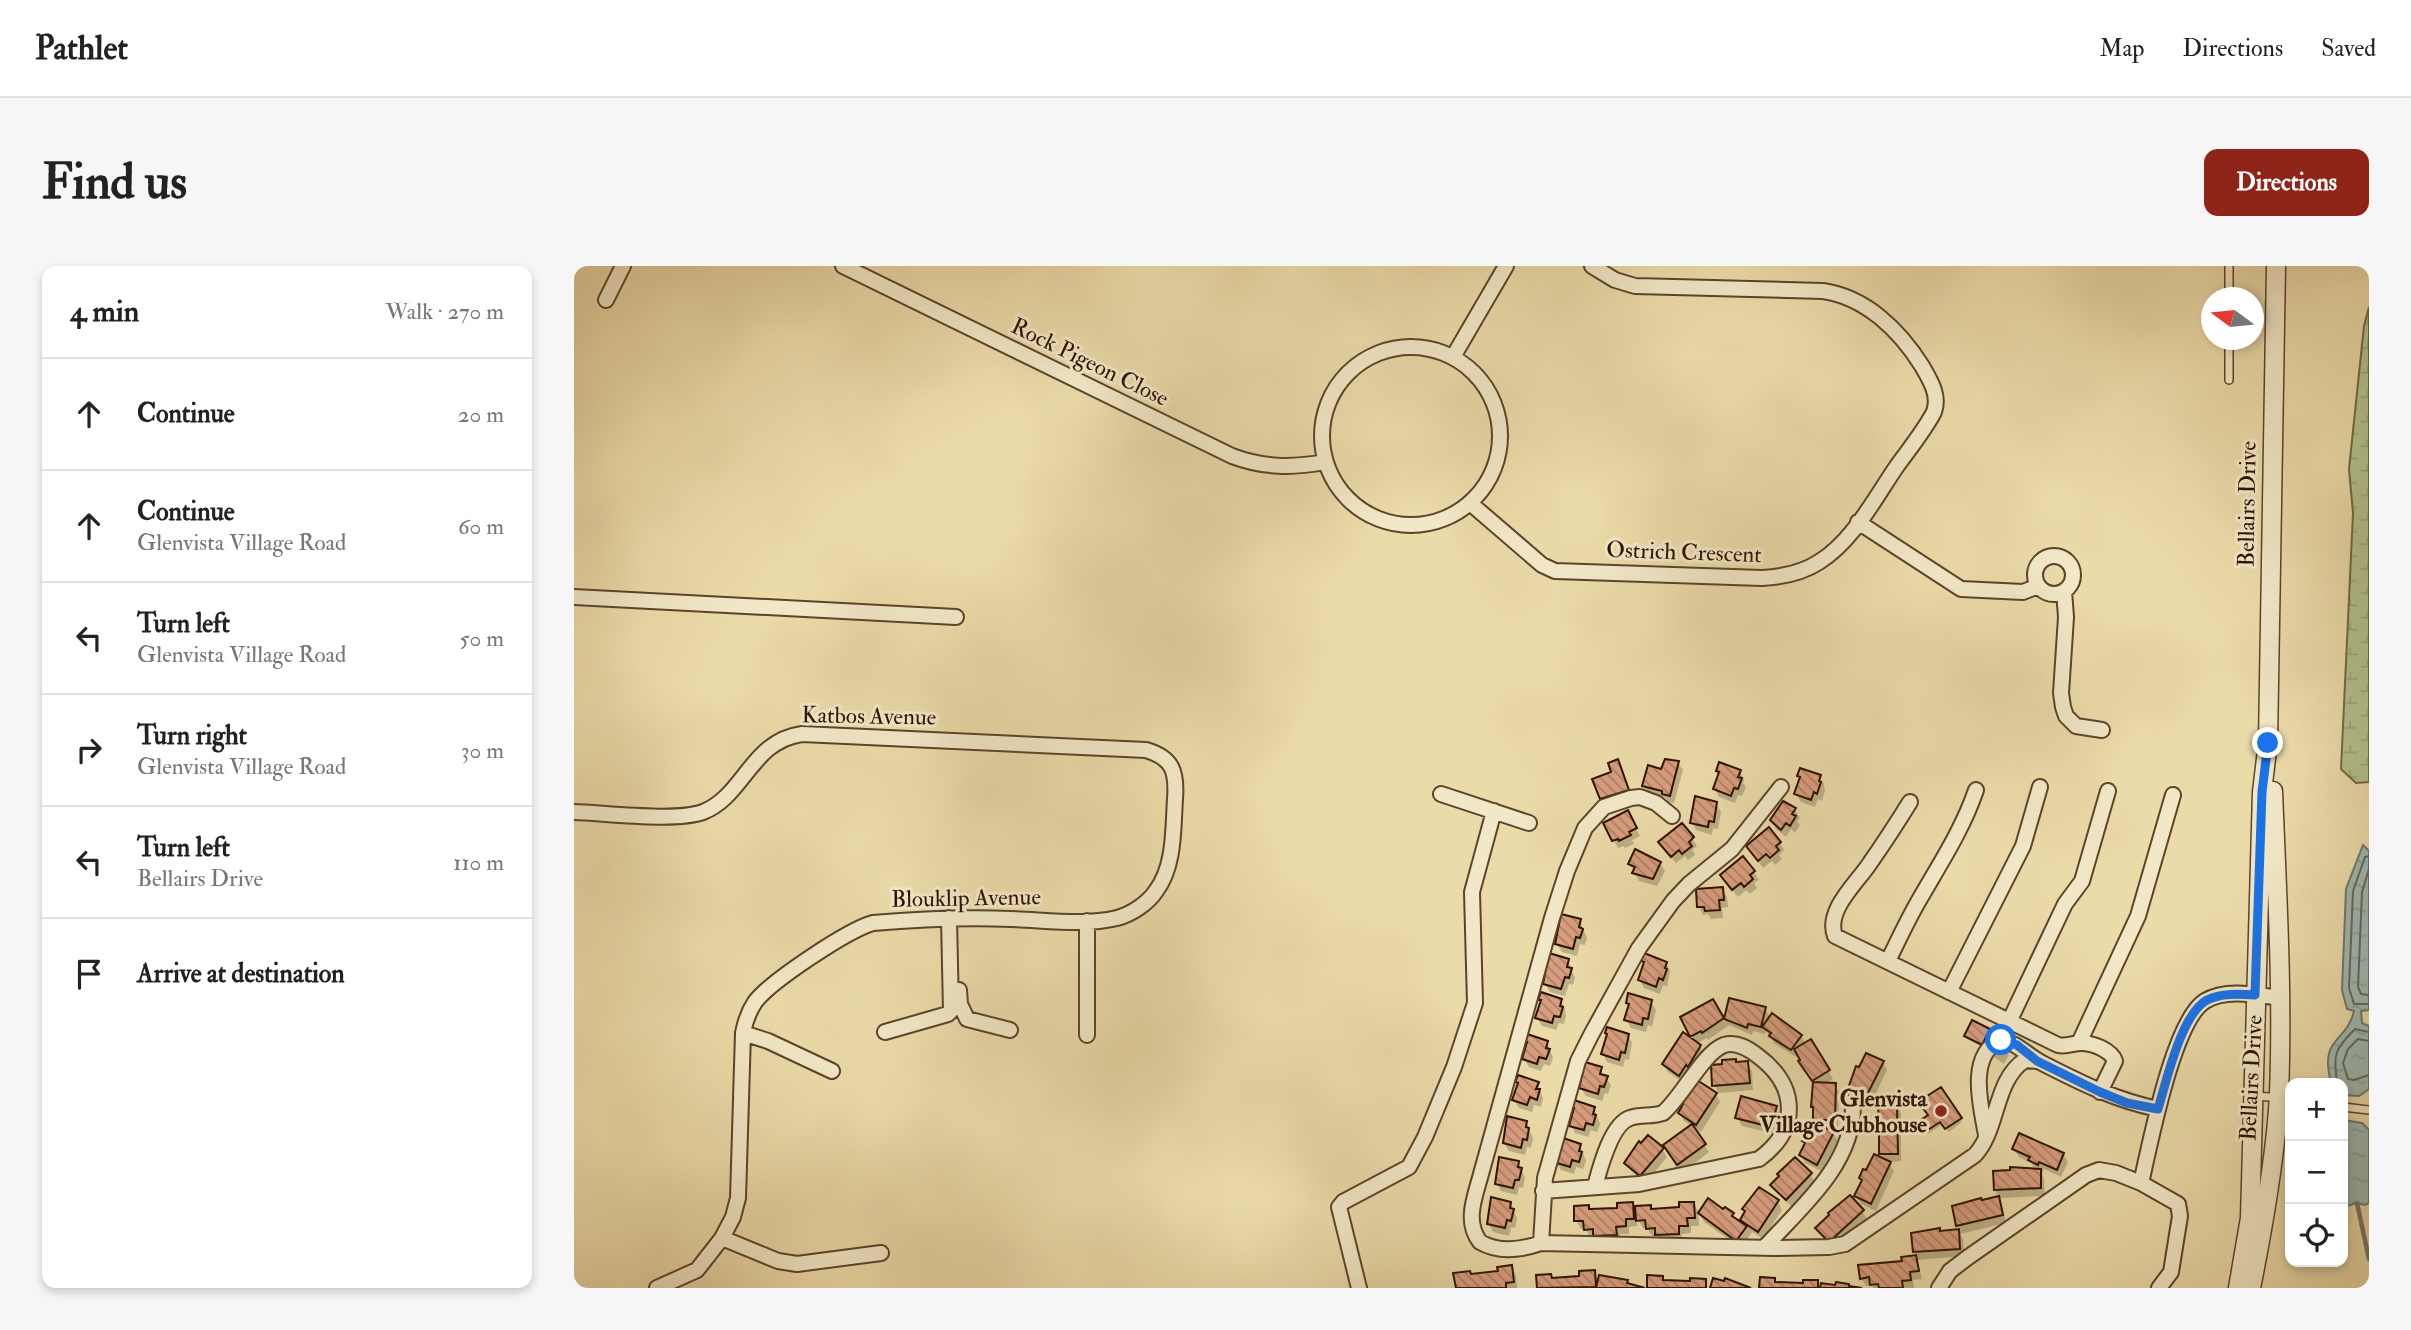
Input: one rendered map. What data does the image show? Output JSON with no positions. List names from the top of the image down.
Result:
{
  "streets": {
    "street": [
      "Rock Pigeon Close",
      "Bellairs Drive",
      "Ostrich Crescent",
      "Katbos Avenue",
      "Blouklip Avenue"
    ]
  },
  "crossings": [
    ["Rock Pigeon Close", "Ostrich Crescent"],
    ["Katbos Avenue", "Blouklip Avenue"]
  ],
  "places": ["Glenvista Village Clubhouse"],
  "north": "left",
  "page": {
    "header": "Pathlet",
    "nav": ["Map", "Directions", "Saved"],
    "buttons": "Directions",
    "title": "Find us",
    "heading": ["4 min", "Walk · 270 m"],
    "list": [
      ["Continue", "20 m"],
      ["Continue", "Glenvista Village Road", "60 m"],
      ["Turn left", "Glenvista Village Road", "50 m"],
      ["Turn right", "Glenvista Village Road", "30 m"],
      ["Turn left", "Bellairs Drive", "110 m"],
      "Arrive at destination"
    ],
    "map_buttons": ["+", "−"]
  }
}
